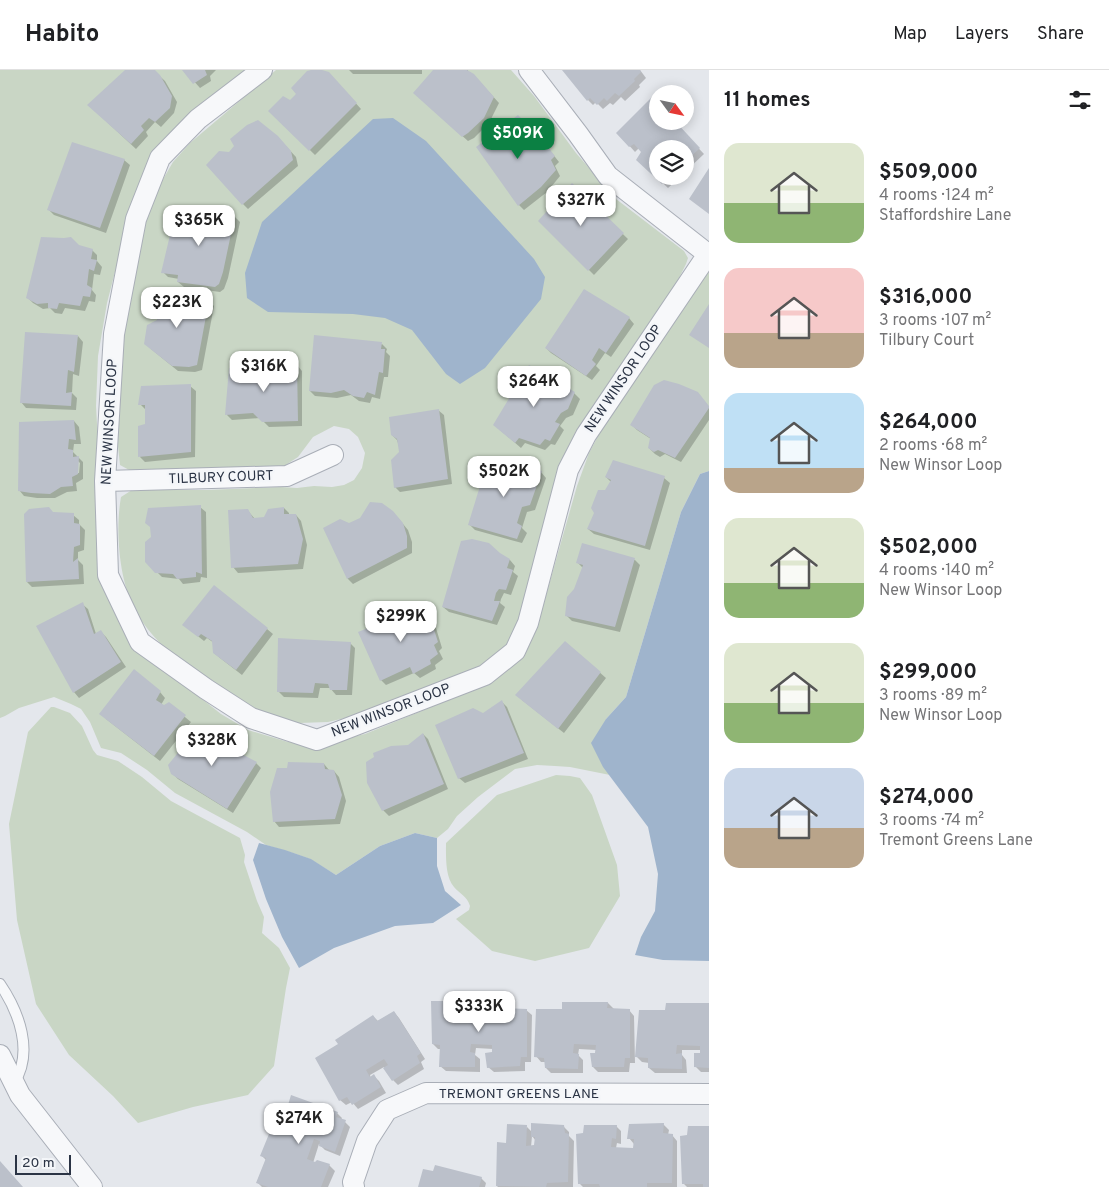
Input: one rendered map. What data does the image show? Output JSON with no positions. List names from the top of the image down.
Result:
{
  "streets": {
    "street": ["NEW WINSOR LOOP", "TILBURY COURT", "TREMONT GREENS LANE"]
  },
  "crossings": [
    ["NEW WINSOR LOOP", "TILBURY COURT"]
  ],
  "scale_bar": "20 m",
  "north": "bottom right",
  "page": {
    "header": "Habito",
    "nav": ["Map", "Layers", "Share"],
    "heading": "11 homes",
    "price": [
      "$509K",
      "$327K",
      "$365K",
      "$223K",
      "$316K",
      "$264K",
      "$502K",
      "$299K",
      "$328K",
      "$333K",
      "$274K"
    ],
    "list": [
      {
        "name": "$509,000",
        "note": "4 rooms · 124 m² · Staffordshire Lane"
      },
      {
        "name": "$316,000",
        "note": "3 rooms · 107 m² · Tilbury Court"
      },
      {
        "name": "$264,000",
        "note": "2 rooms · 68 m² · New Winsor Loop"
      },
      {
        "name": "$502,000",
        "note": "4 rooms · 140 m² · New Winsor Loop"
      },
      {
        "name": "$299,000",
        "note": "3 rooms · 89 m² · New Winsor Loop"
      },
      {
        "name": "$274,000",
        "note": "3 rooms · 74 m² · Tremont Greens Lane"
      }
    ],
    "scale": "20 m"
  }
}
